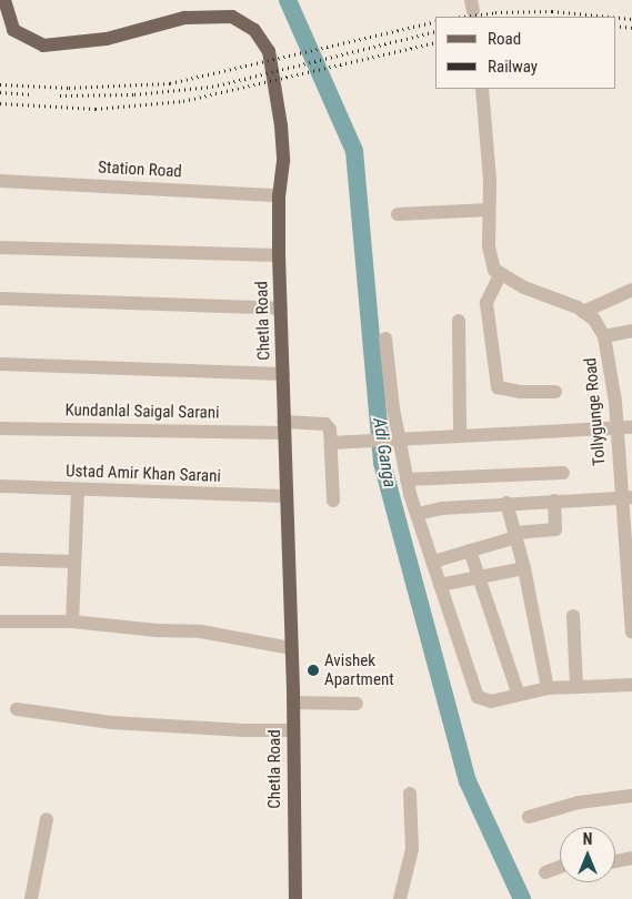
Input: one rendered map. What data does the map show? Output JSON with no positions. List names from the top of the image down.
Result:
{
  "streets": {
    "main road": ["Chetla Road"],
    "street": [
      "Station Road",
      "Kundanlal Saigal Sarani",
      "Tollygunge Road",
      "Ustad Amir Khan Sarani"
    ]
  },
  "crossings": [
    ["Station Road", "Chetla Road"],
    ["Chetla Road", "Kundanlal Saigal Sarani"],
    ["Chetla Road", "Ustad Amir Khan Sarani"]
  ],
  "water": ["Adi Ganga"],
  "places": ["Avishek Apartment"],
  "legend": ["Road", "Railway"],
  "north": "top"
}
